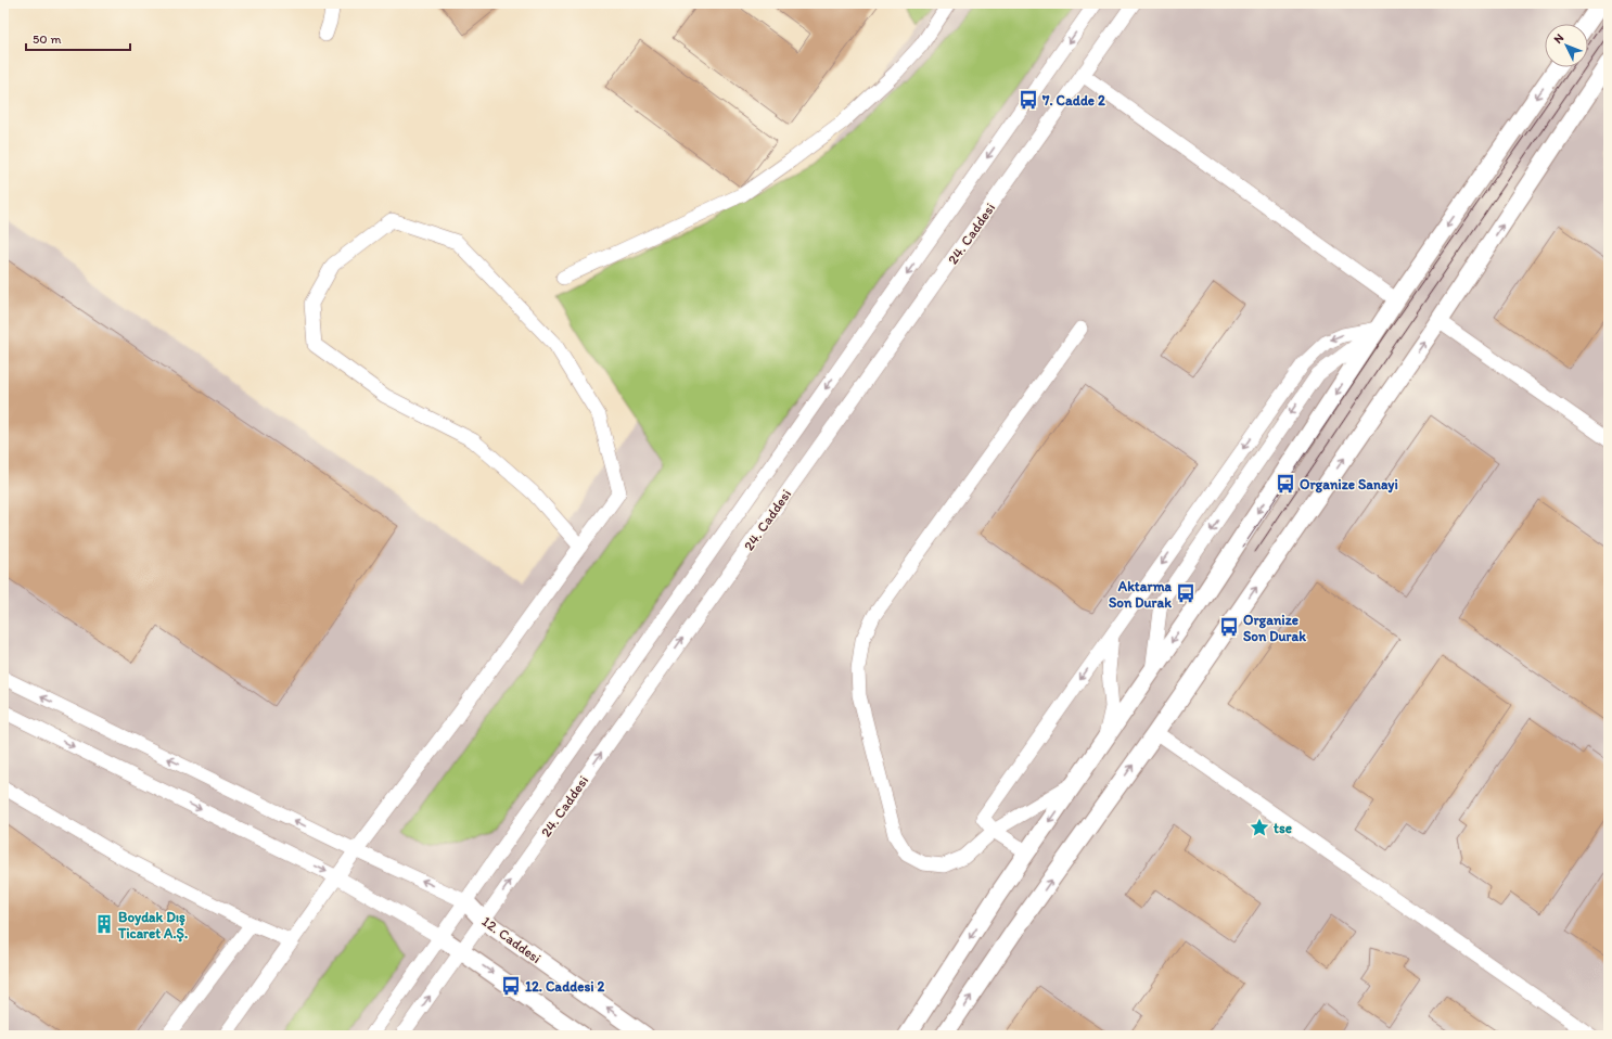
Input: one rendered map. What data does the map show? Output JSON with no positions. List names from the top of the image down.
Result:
{
  "streets": {
    "main road": ["12. Caddesi"],
    "street": ["24. Caddesi"]
  },
  "crossings": [
    ["24. Caddesi", "12. Caddesi"]
  ],
  "places": {
    "bus stop": [
      "7. Cadde 2",
      "Organize Sanayi",
      "Aktarma Son Durak",
      "Organize Son Durak",
      "12. Caddesi 2"
    ],
    "place": ["tse"],
    "building": ["Boydak Dış Ticaret A.Ş."]
  },
  "scale_bar": "50 m",
  "north": "top left"
}
